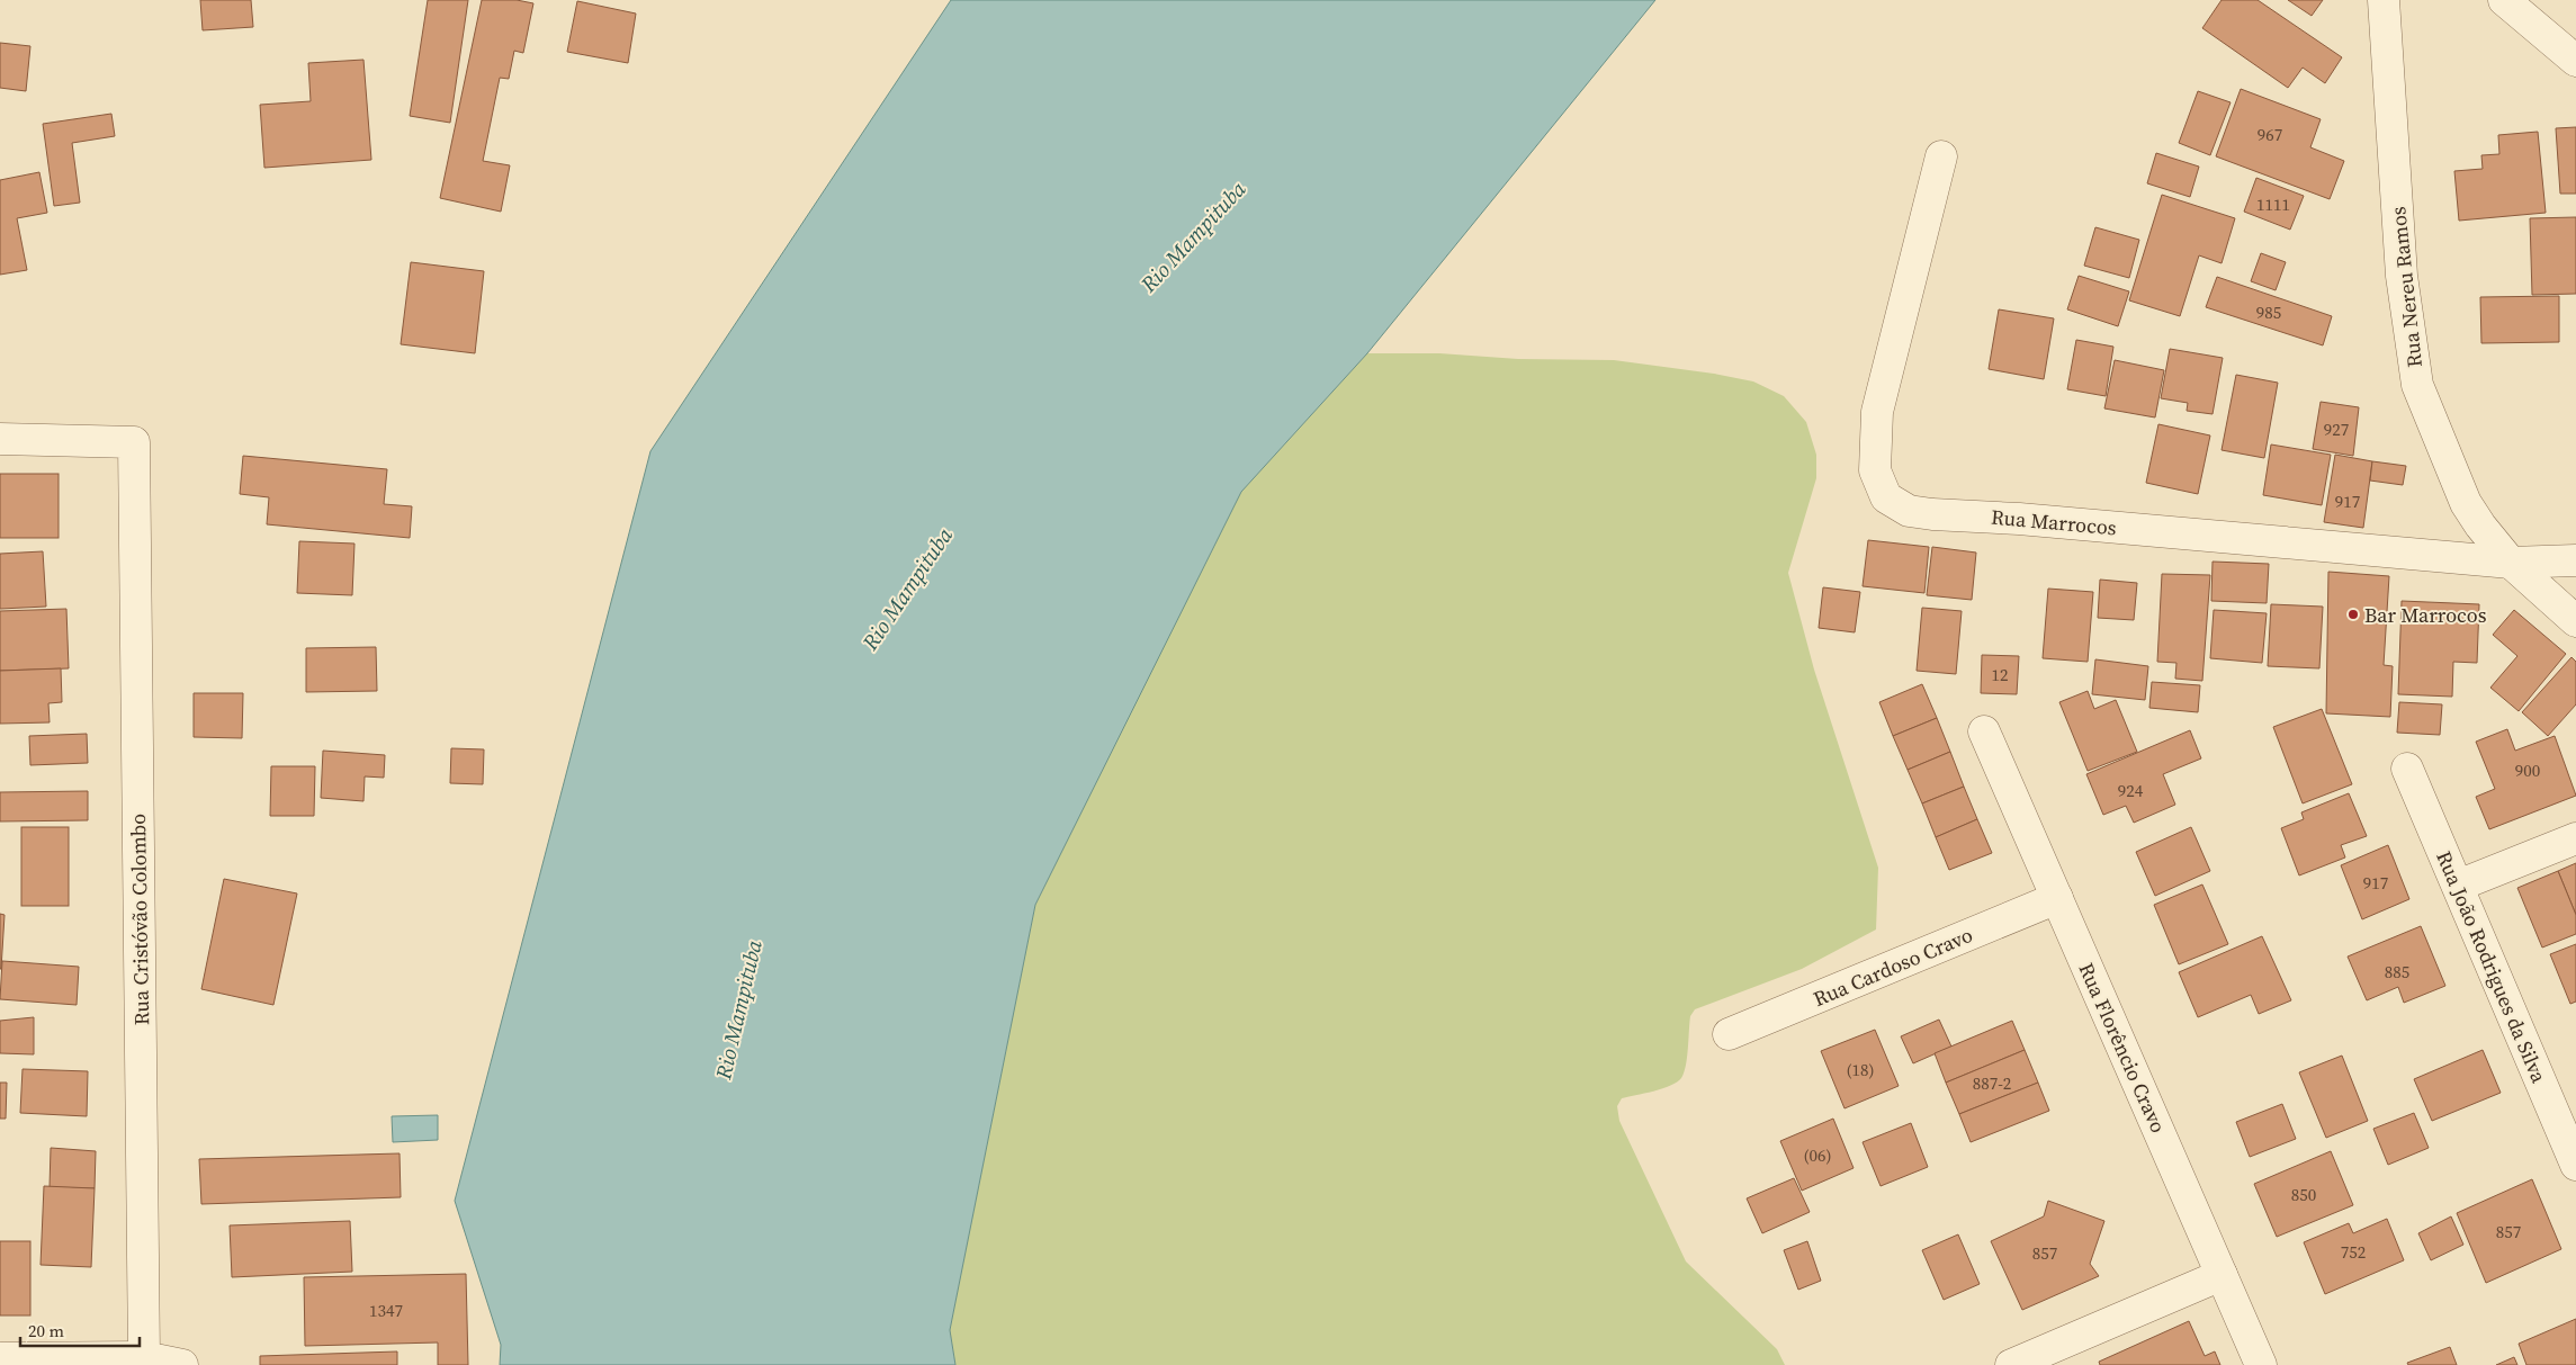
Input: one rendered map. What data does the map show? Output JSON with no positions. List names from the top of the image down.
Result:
{
  "streets": {
    "street": [
      "Rua Nereu Ramos",
      "Rua Marrocos",
      "Rua Cristóvão Colombo",
      "Rua Cardoso Cravo",
      "Rua João Rodrigues da Silva",
      "Rua Florêncio Cravo"
    ]
  },
  "crossings": [
    ["Rua Nereu Ramos", "Rua Marrocos"],
    ["Rua Cardoso Cravo", "Rua Florêncio Cravo"]
  ],
  "water": ["Rio Mampituba"],
  "places": ["Bar Marrocos"],
  "house_numbers": [
    "967",
    "1111",
    "985",
    "927",
    "917",
    "12",
    "900",
    "924",
    "917",
    "885",
    "(18)",
    "887-2",
    "(06)",
    "850",
    "857",
    "752",
    "857",
    "1347"
  ],
  "scale_bar": "20 m"
}
